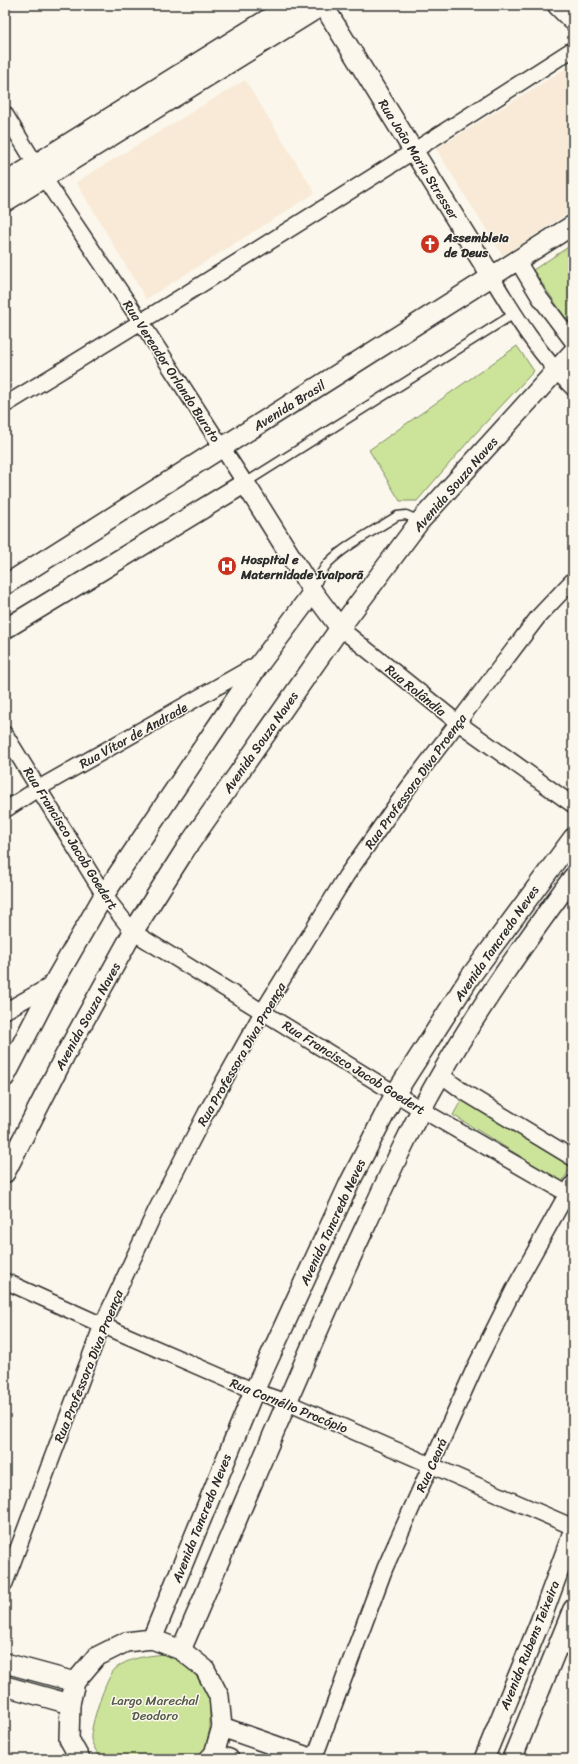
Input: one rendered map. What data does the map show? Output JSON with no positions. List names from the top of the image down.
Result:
{
  "streets": {
    "street": [
      "Rua João Maria Stresser",
      "Rua Vereador Orlando Burato",
      "Avenida Brasil",
      "Avenida Souza Naves",
      "Rua Rolândia",
      "Rua Vítor de Andrade",
      "Rua Professora Diva Proença",
      "Rua Francisco Jacob Goedert",
      "Avenida Tancredo Neves",
      "Rua Cornélio Procópio",
      "Rua Ceará",
      "Avenida Rubens Teixeira"
    ]
  },
  "crossings": [
    ["Rua João Maria Stresser", "Avenida Brasil"],
    ["Rua João Maria Stresser", "Avenida Souza Naves"],
    ["Rua Vereador Orlando Burato", "Avenida Brasil"],
    ["Rua Vereador Orlando Burato", "Avenida Souza Naves"],
    ["Rua Vereador Orlando Burato", "Rua Rolândia"],
    ["Avenida Souza Naves", "Rua Rolândia"],
    ["Avenida Souza Naves", "Rua Francisco Jacob Goedert"],
    ["Rua Rolândia", "Rua Professora Diva Proença"],
    ["Rua Vítor de Andrade", "Rua Francisco Jacob Goedert"],
    ["Rua Professora Diva Proença", "Rua Francisco Jacob Goedert"],
    ["Rua Professora Diva Proença", "Rua Cornélio Procópio"],
    ["Rua Francisco Jacob Goedert", "Avenida Tancredo Neves"],
    ["Rua Francisco Jacob Goedert", "Rua Ceará"],
    ["Avenida Tancredo Neves", "Rua Cornélio Procópio"],
    ["Rua Cornélio Procópio", "Rua Ceará"]
  ],
  "parks": ["Largo Marechal Deodoro"],
  "places": {
    "church": ["Assembleia de Deus"],
    "hospital": ["Hospital e Maternidade Ivaiporã"]
  }
}
